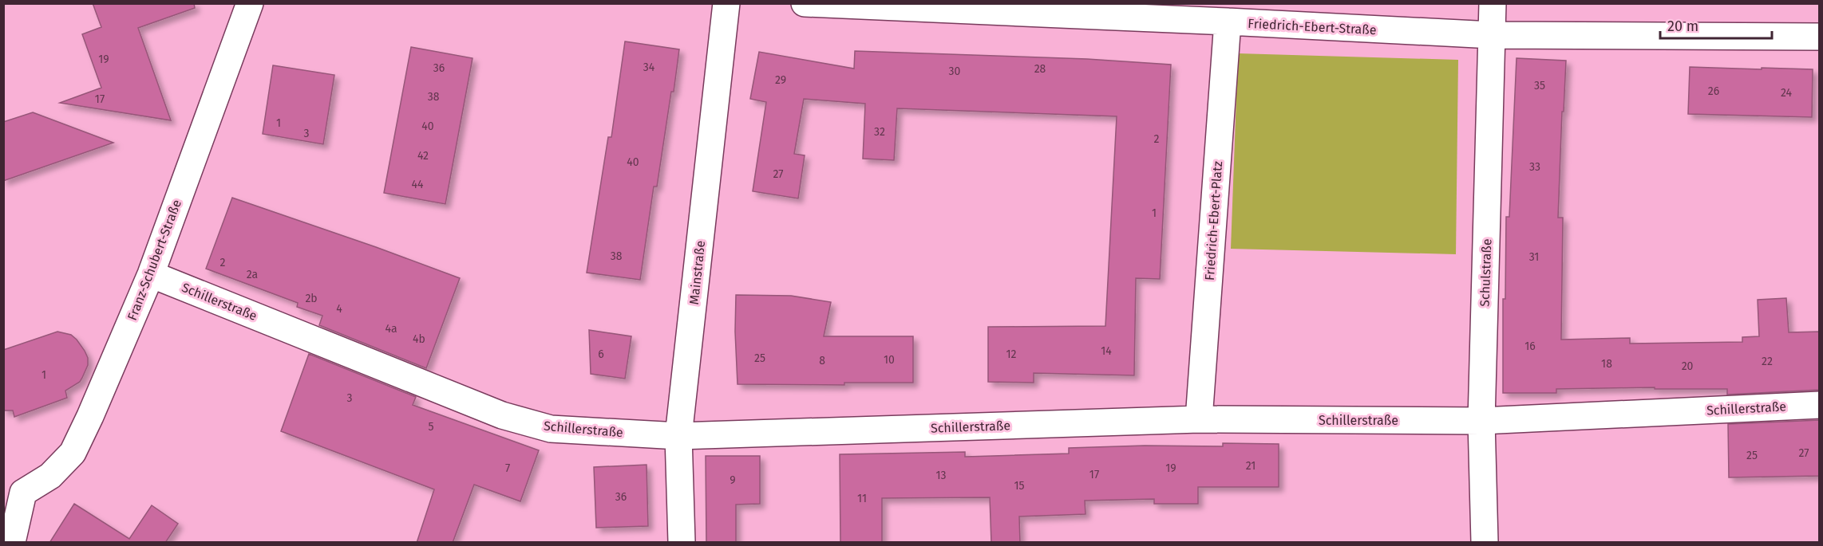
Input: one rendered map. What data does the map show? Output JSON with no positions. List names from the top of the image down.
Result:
{
  "streets": {
    "street": [
      "Friedrich-Ebert-Straße",
      "Friedrich-Ebert-Platz",
      "Franz-Schubert-Straße",
      "Mainstraße",
      "Schulstraße",
      "Schillerstraße"
    ]
  },
  "crossings": [
    ["Friedrich-Ebert-Straße", "Friedrich-Ebert-Platz"],
    ["Friedrich-Ebert-Straße", "Schulstraße"],
    ["Friedrich-Ebert-Platz", "Schillerstraße"],
    ["Franz-Schubert-Straße", "Schillerstraße"],
    ["Mainstraße", "Schillerstraße"],
    ["Schulstraße", "Schillerstraße"]
  ],
  "house_numbers": [
    "19",
    "34",
    "36",
    "28",
    "30",
    "29",
    "35",
    "26",
    "24",
    "38",
    "17",
    "1",
    "40",
    "32",
    "3",
    "2",
    "42",
    "40",
    "33",
    "27",
    "44",
    "1",
    "38",
    "31",
    "2",
    "2a",
    "2b",
    "4",
    "4a",
    "4b",
    "16",
    "14",
    "6",
    "12",
    "25",
    "10",
    "8",
    "22",
    "18",
    "20",
    "1",
    "3",
    "5",
    "27",
    "25",
    "21",
    "7",
    "19",
    "17",
    "13",
    "9",
    "15",
    "36",
    "11"
  ],
  "scale_bar": "20 m"
}
